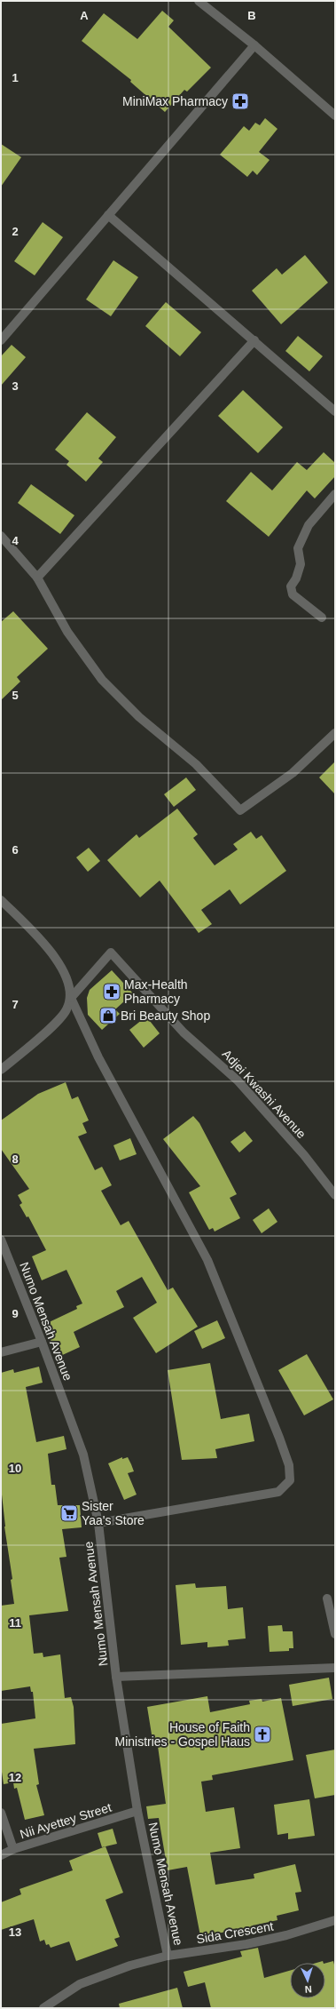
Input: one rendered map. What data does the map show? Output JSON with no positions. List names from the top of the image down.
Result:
{
  "streets": {
    "street": [
      "Adjei Kwashi Avenue",
      "Numo Mensah Avenue",
      "Nii Ayettey Street",
      "Sida Crescent"
    ]
  },
  "crossings": [
    ["Numo Mensah Avenue", "Nii Ayettey Street"],
    ["Numo Mensah Avenue", "Sida Crescent"]
  ],
  "places": {
    "pharmacy": ["MiniMax Pharmacy", "Max-Health Pharmacy"],
    "shop": ["Bri Beauty Shop"],
    "supermarket": ["Sister Yaa's Store"],
    "church": ["House of Faith Ministries - Gospel Haus"]
  },
  "north": "bottom",
  "grid": {
    "columns": ["A", "B"],
    "rows": [
      "1",
      "2",
      "3",
      "4",
      "5",
      "6",
      "7",
      "8",
      "9",
      "10",
      "11",
      "12",
      "13"
    ]
  }
}
